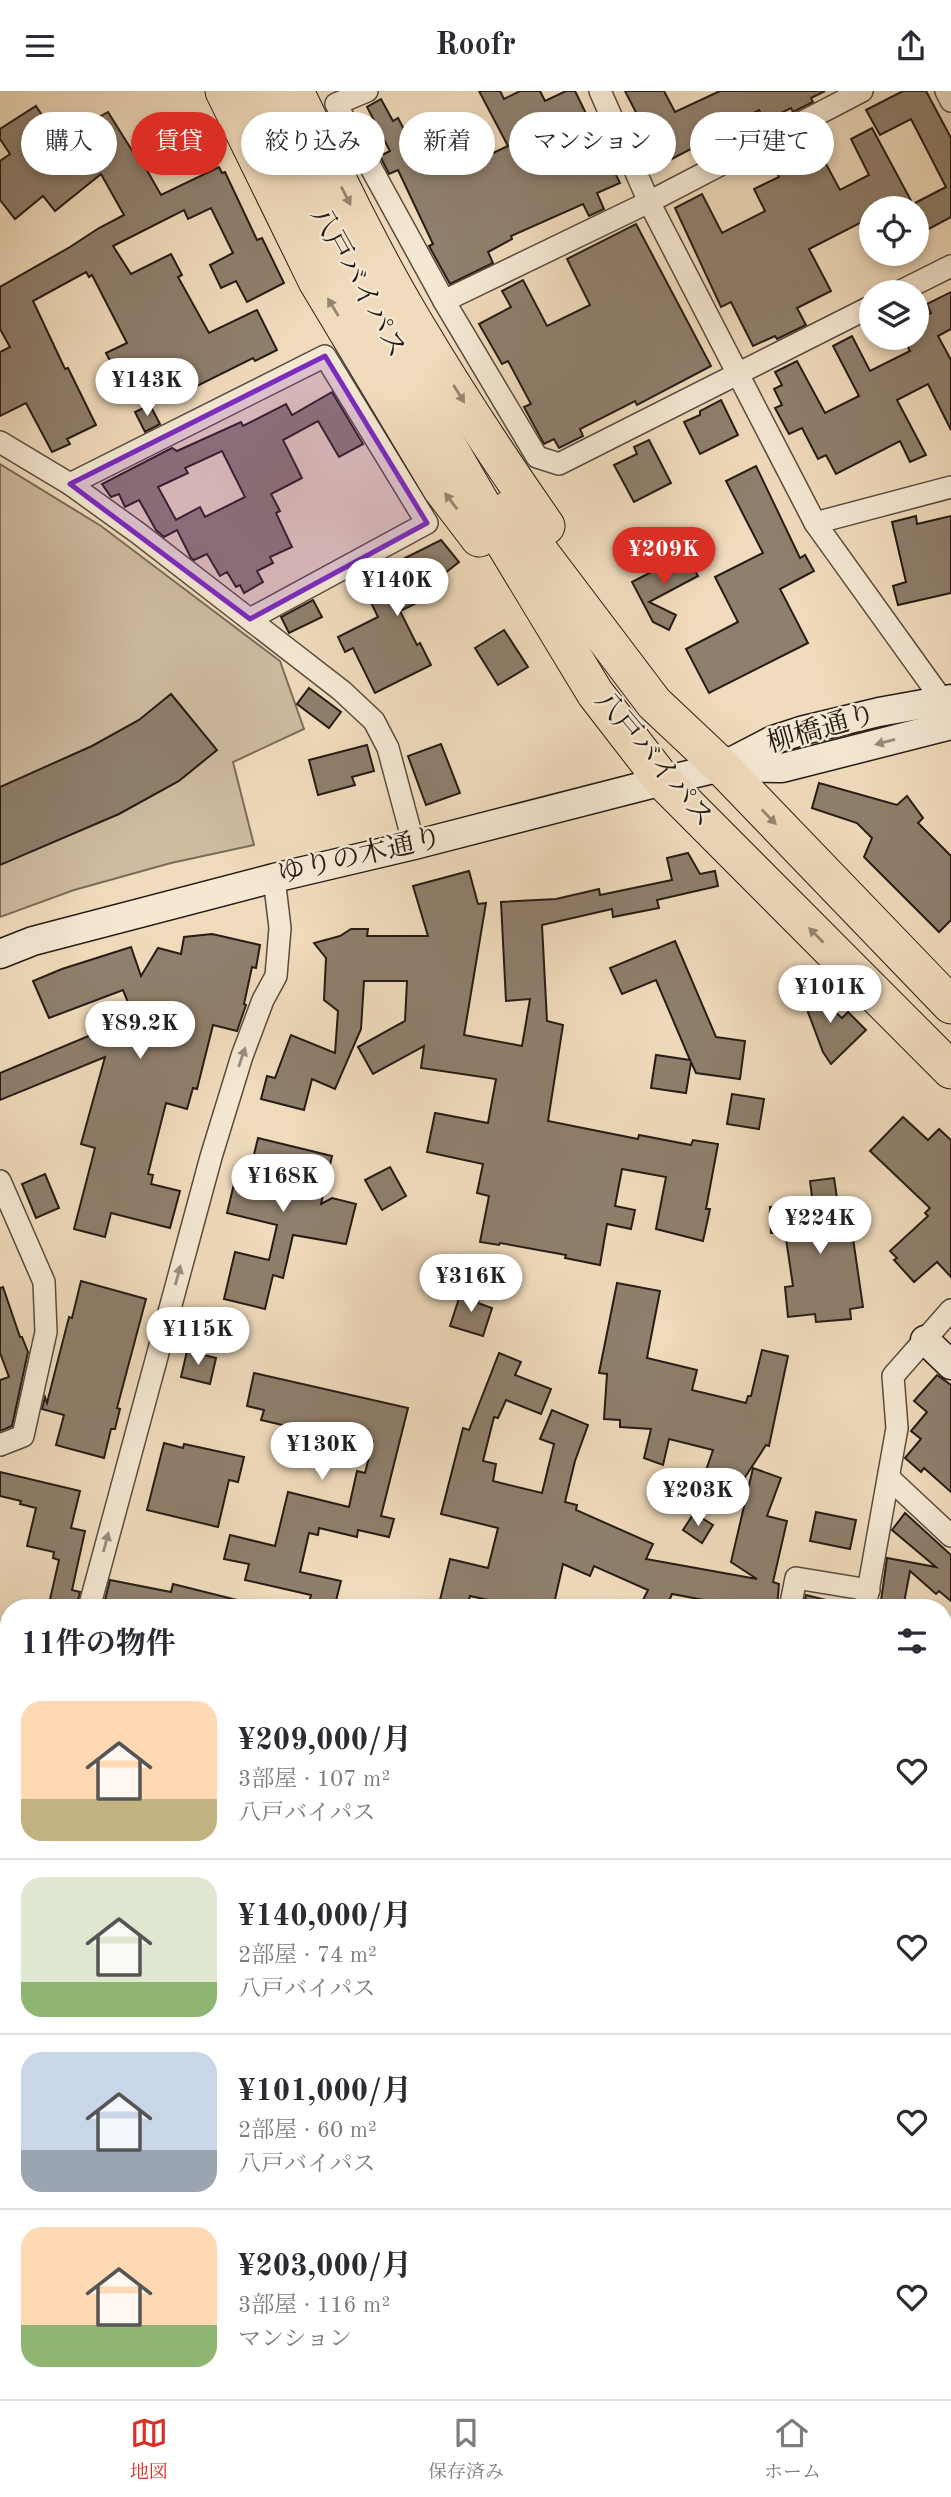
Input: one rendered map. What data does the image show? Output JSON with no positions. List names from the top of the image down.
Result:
{
  "streets": {
    "highway": ["八戸バイパス"],
    "street": ["柳橋通り", "ゆりの木通り"]
  },
  "crossings": [
    ["八戸バイパス", "柳橋通り"],
    ["八戸バイパス", "ゆりの木通り"],
    ["柳橋通り", "ゆりの木通り"]
  ],
  "page": {
    "header": "Roofr",
    "chip": [
      "購入",
      "賃貸",
      "絞り込み",
      "新着",
      "マンション",
      "一戸建て"
    ],
    "price": [
      "¥143K",
      "¥209K",
      "¥140K",
      "¥101K",
      "¥89.2K",
      "¥168K",
      "¥224K",
      "¥316K",
      "¥115K",
      "¥130K",
      "¥203K"
    ],
    "heading": "11件の物件",
    "list": [
      {
        "name": "¥209,000/月",
        "note": "3部屋 · 107 m² · 八戸バイパス"
      },
      {
        "name": "¥140,000/月",
        "note": "2部屋 · 74 m² · 八戸バイパス"
      },
      {
        "name": "¥101,000/月",
        "note": "2部屋 · 60 m² · 八戸バイパス"
      },
      {
        "name": "¥203,000/月",
        "note": "3部屋 · 116 m² · マンション"
      }
    ],
    "tabs": ["地図", "保存済み", "ホーム"]
  }
}
